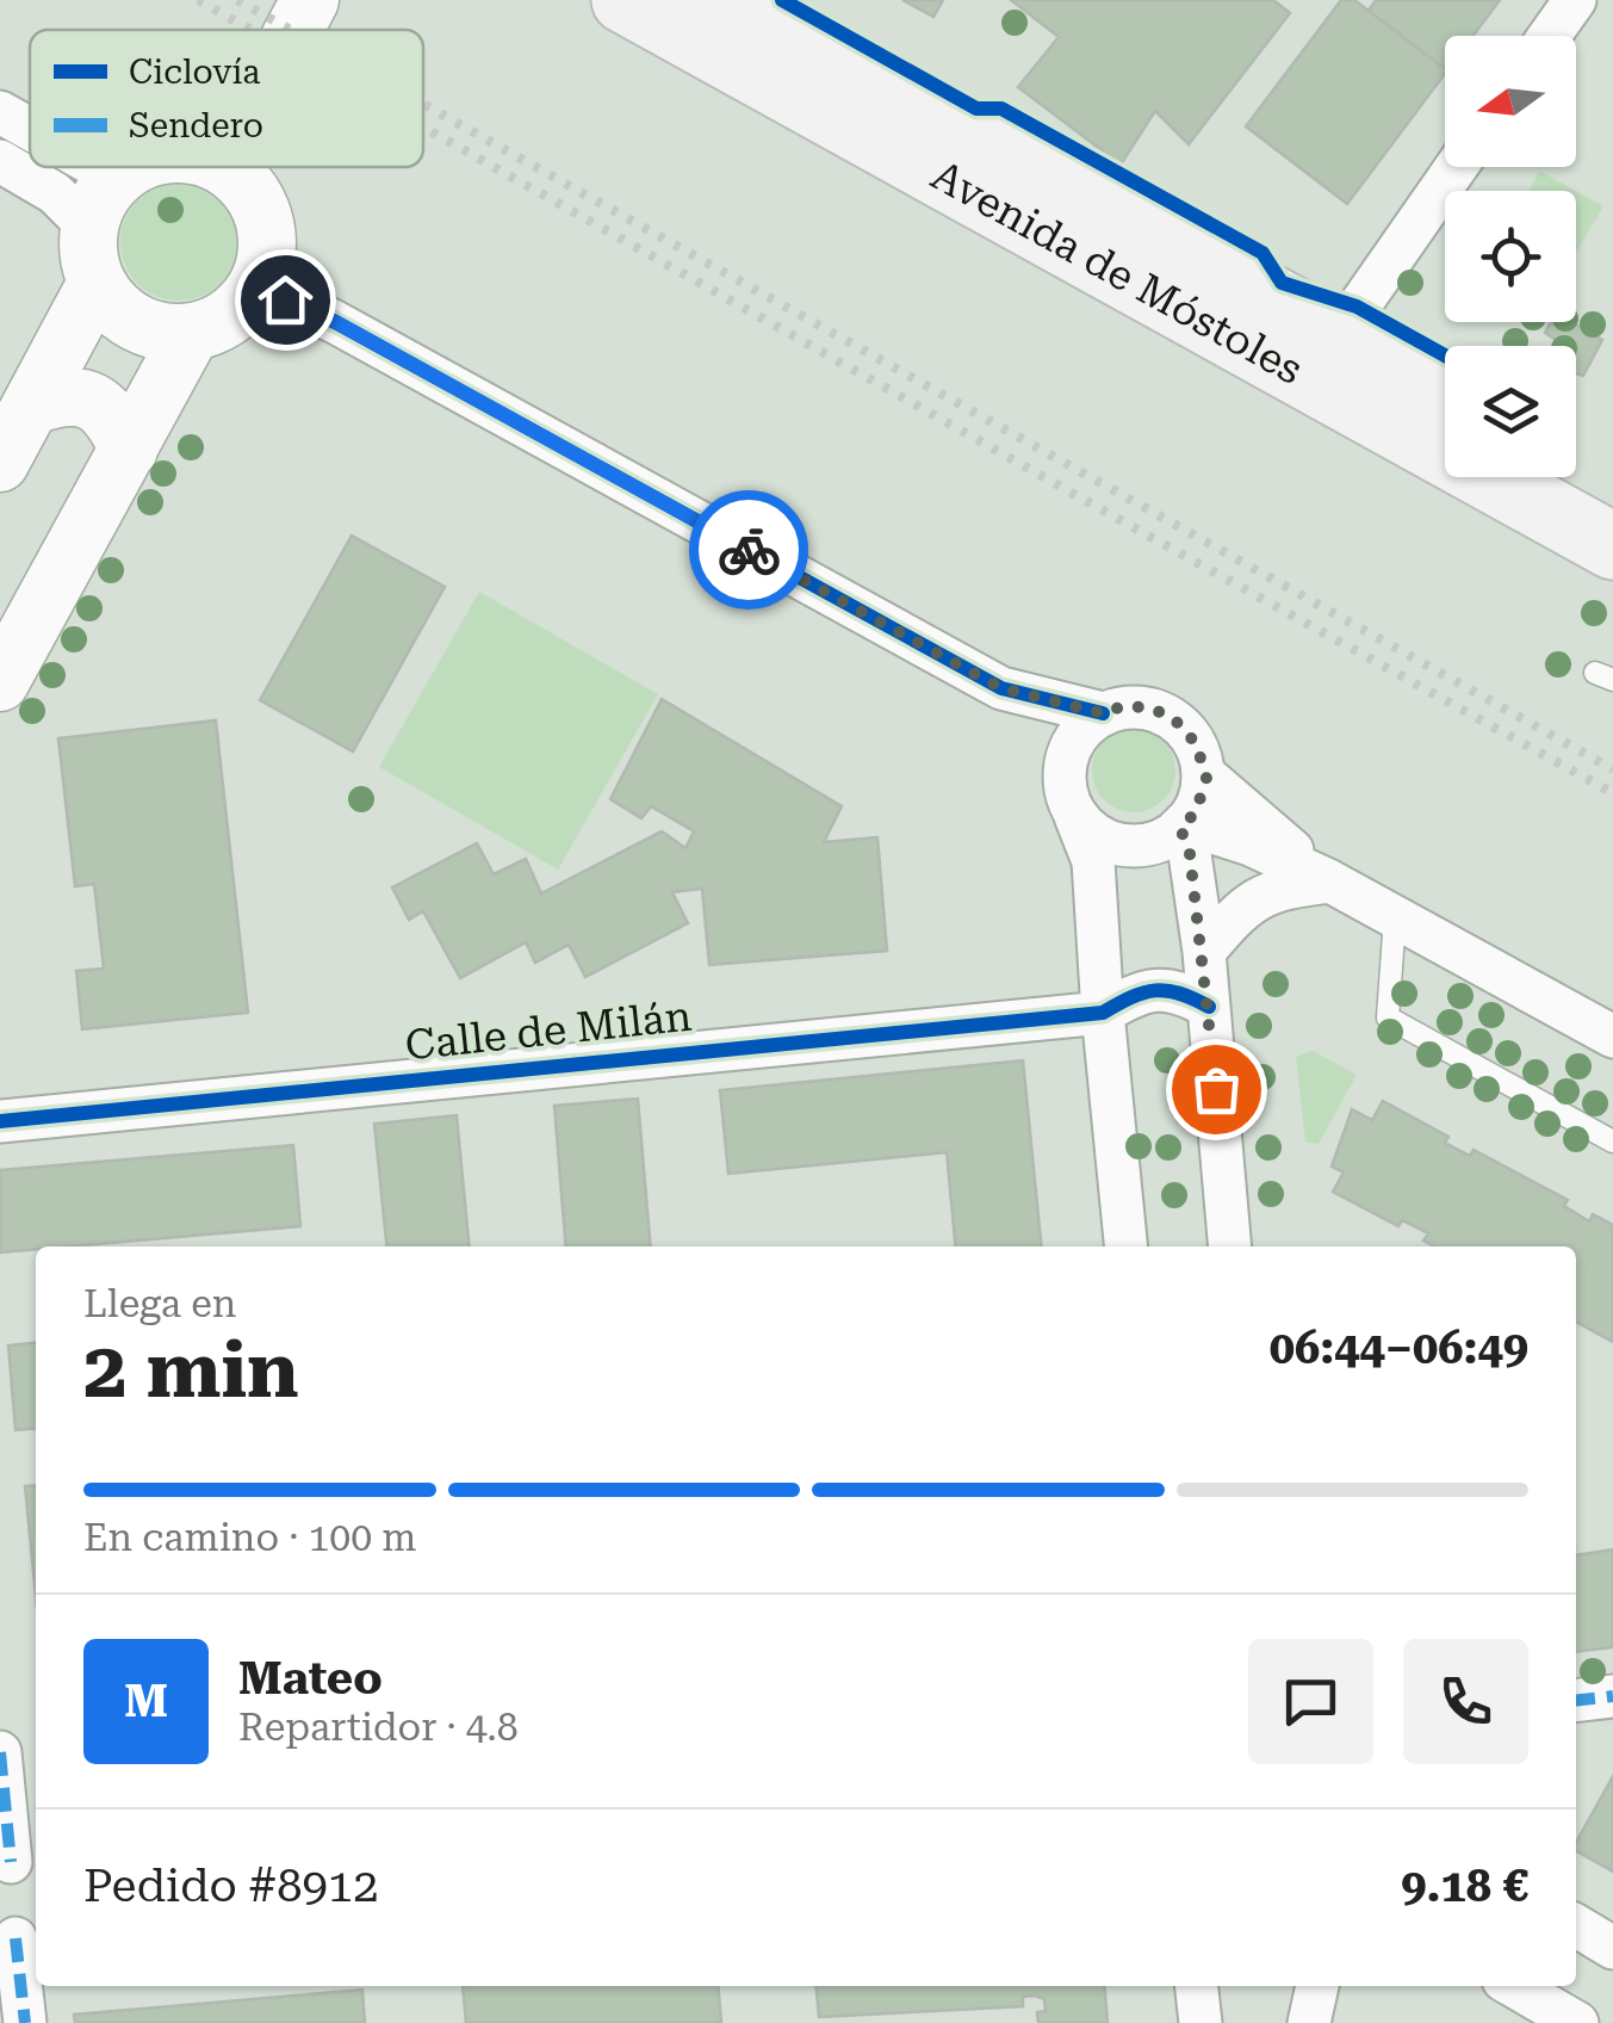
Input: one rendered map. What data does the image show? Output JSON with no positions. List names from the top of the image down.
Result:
{
  "streets": {
    "main road": ["Avenida de Móstoles"],
    "street": ["Calle de Milán"]
  },
  "legend": ["Ciclovía", "Sendero"],
  "north": "left",
  "page": {
    "heading": ["2 min", "Llega en", "06:44–06:49"],
    "panel": [
      "Mateo",
      "Repartidor · 4.8",
      "Pedido #8912",
      "9.18 €"
    ],
    "bar": "En camino · 100 m",
    "round": "M"
  }
}
